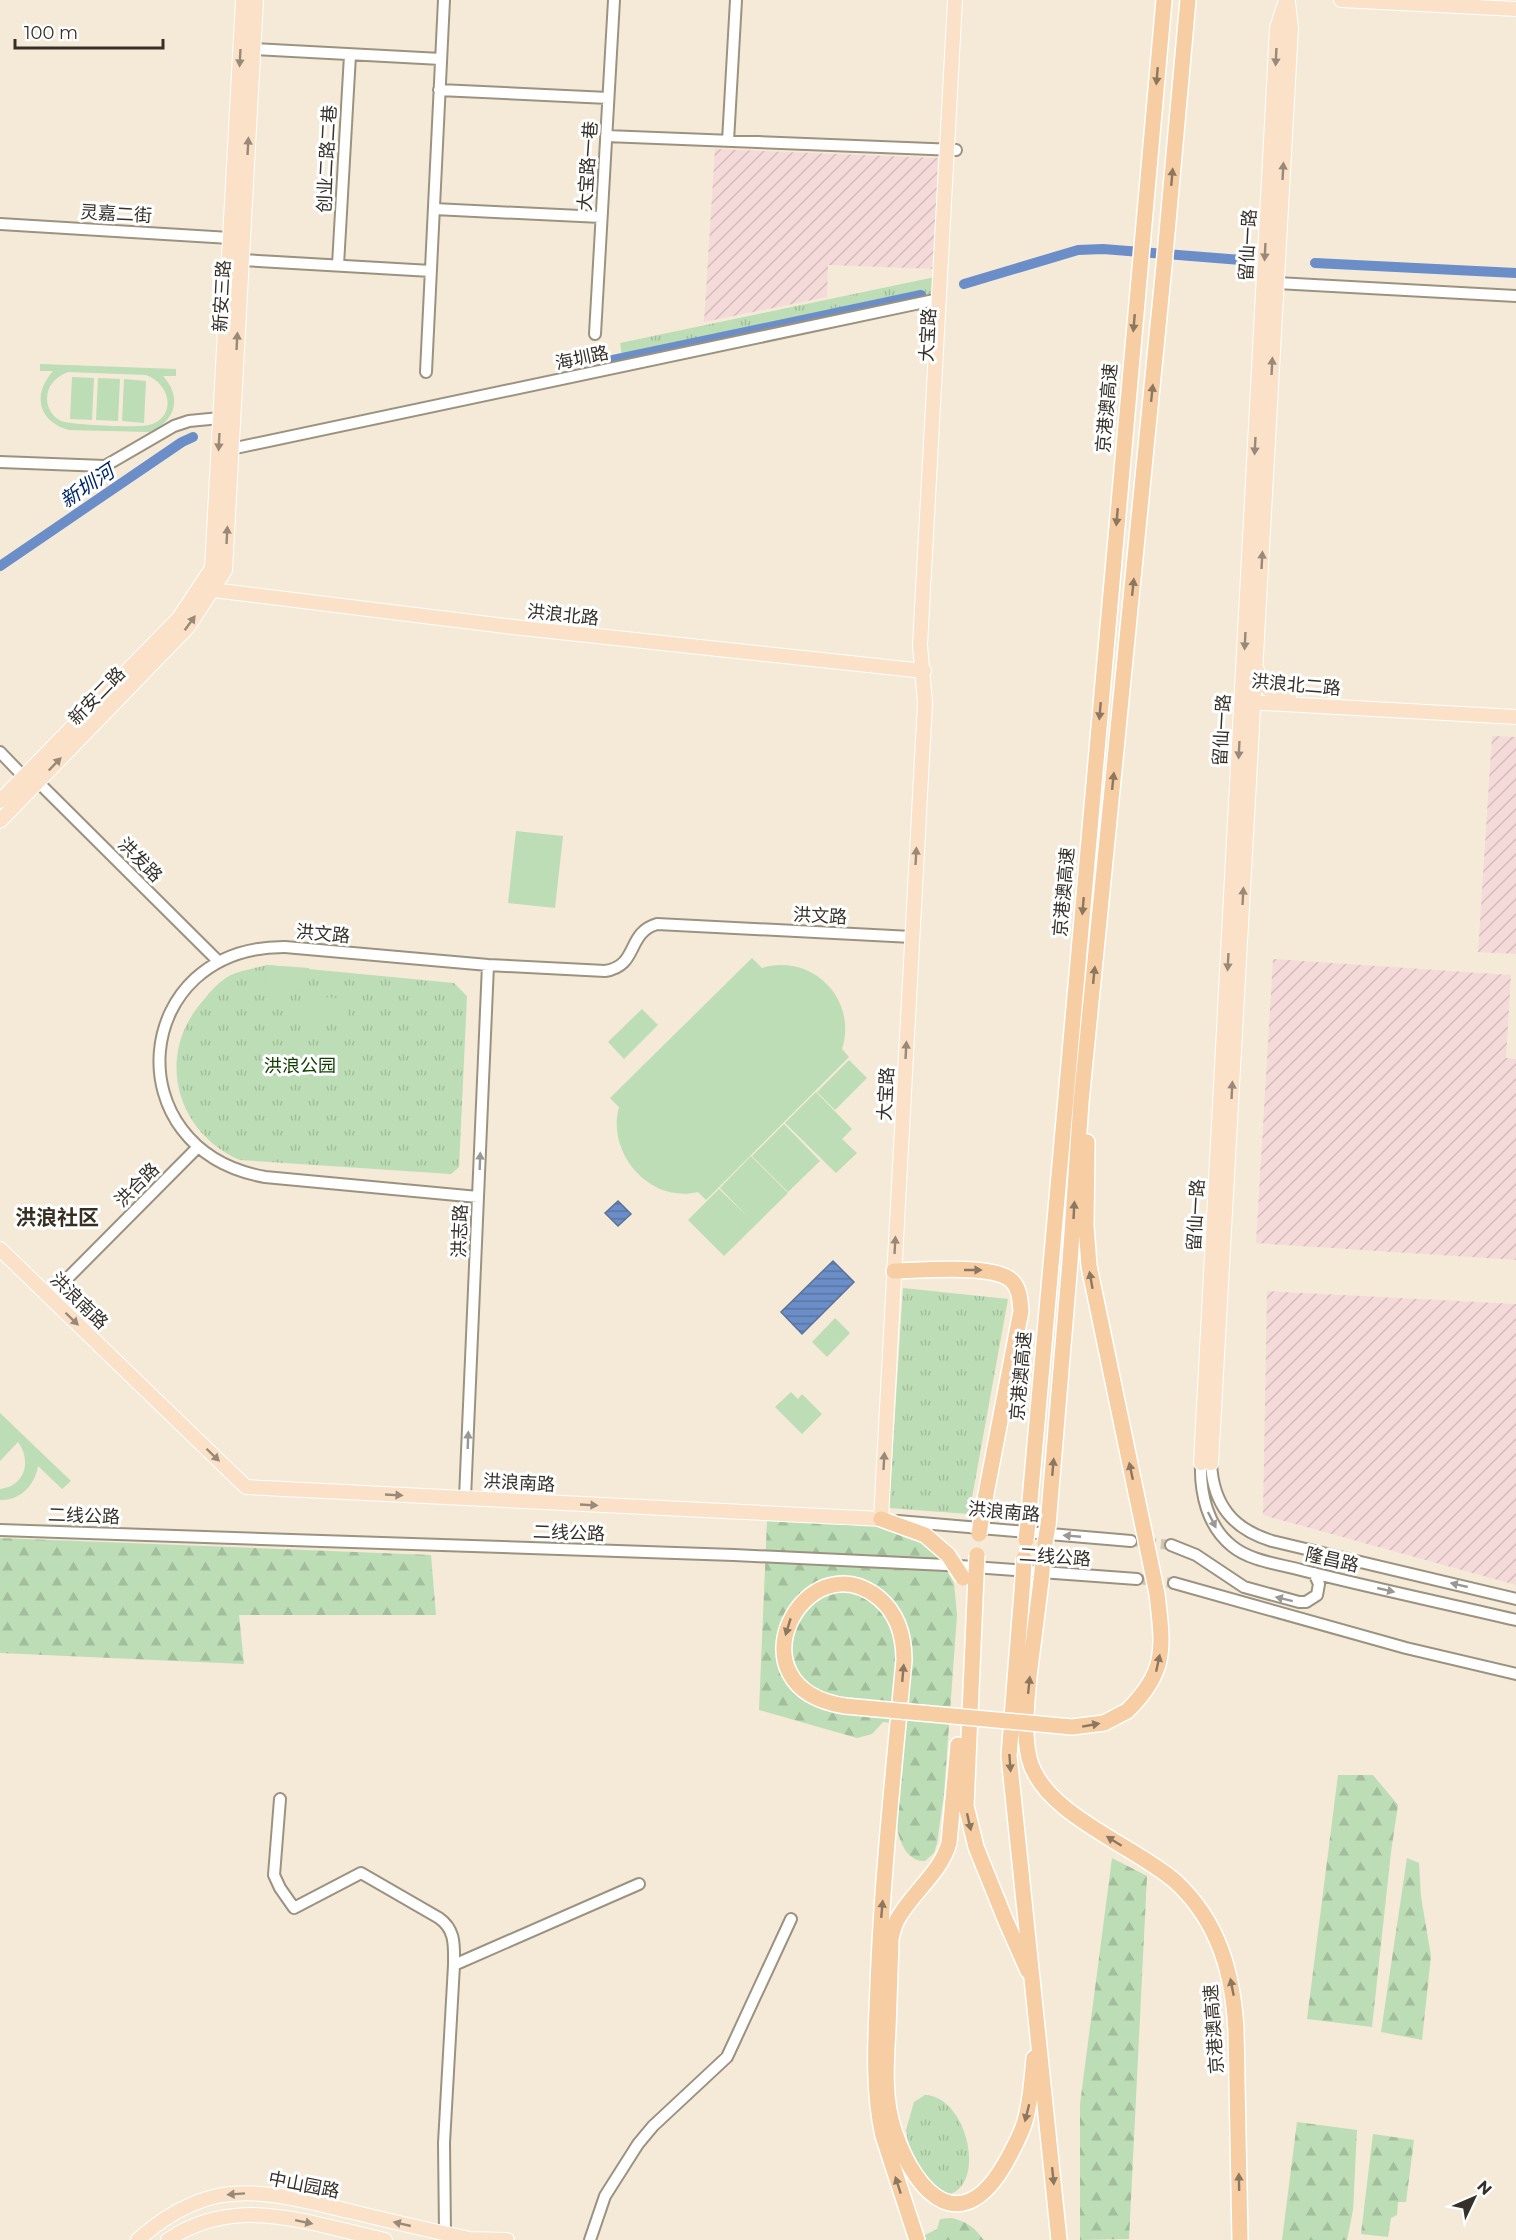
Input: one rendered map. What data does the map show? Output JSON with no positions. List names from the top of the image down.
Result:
{
  "streets": {
    "highway": ["京港澳高速"],
    "main road": [
      "留仙一路",
      "新安三路",
      "大宝路",
      "洪浪北路",
      "洪浪北二路",
      "新安二路",
      "洪浪南路",
      "中山园路"
    ],
    "street": [
      "创业二路二巷",
      "大宝路一巷",
      "灵嘉二街",
      "海圳路",
      "洪发路",
      "洪文路",
      "洪合路",
      "洪志路",
      "二线公路",
      "隆昌路"
    ]
  },
  "crossings": [
    ["灵嘉二街", "新安三路"],
    ["留仙一路", "洪浪北二路"],
    ["留仙一路", "隆昌路"],
    ["新安三路", "海圳路"],
    ["新安三路", "洪浪北路"],
    ["新安三路", "新安二路"],
    ["大宝路", "海圳路"],
    ["大宝路", "洪浪北路"],
    ["大宝路", "洪文路"],
    ["大宝路", "洪浪南路"],
    ["洪浪北路", "新安二路"],
    ["新安二路", "洪发路"],
    ["洪发路", "洪文路"],
    ["洪文路", "洪合路"],
    ["洪文路", "洪志路"],
    ["洪合路", "洪浪南路"],
    ["洪志路", "洪浪南路"]
  ],
  "one_way": ["大宝路", "洪志路"],
  "districts": ["洪浪社区"],
  "water": ["新圳河"],
  "parks": ["洪浪公园"],
  "scale_bar": "100 m",
  "north": "top right"
}
